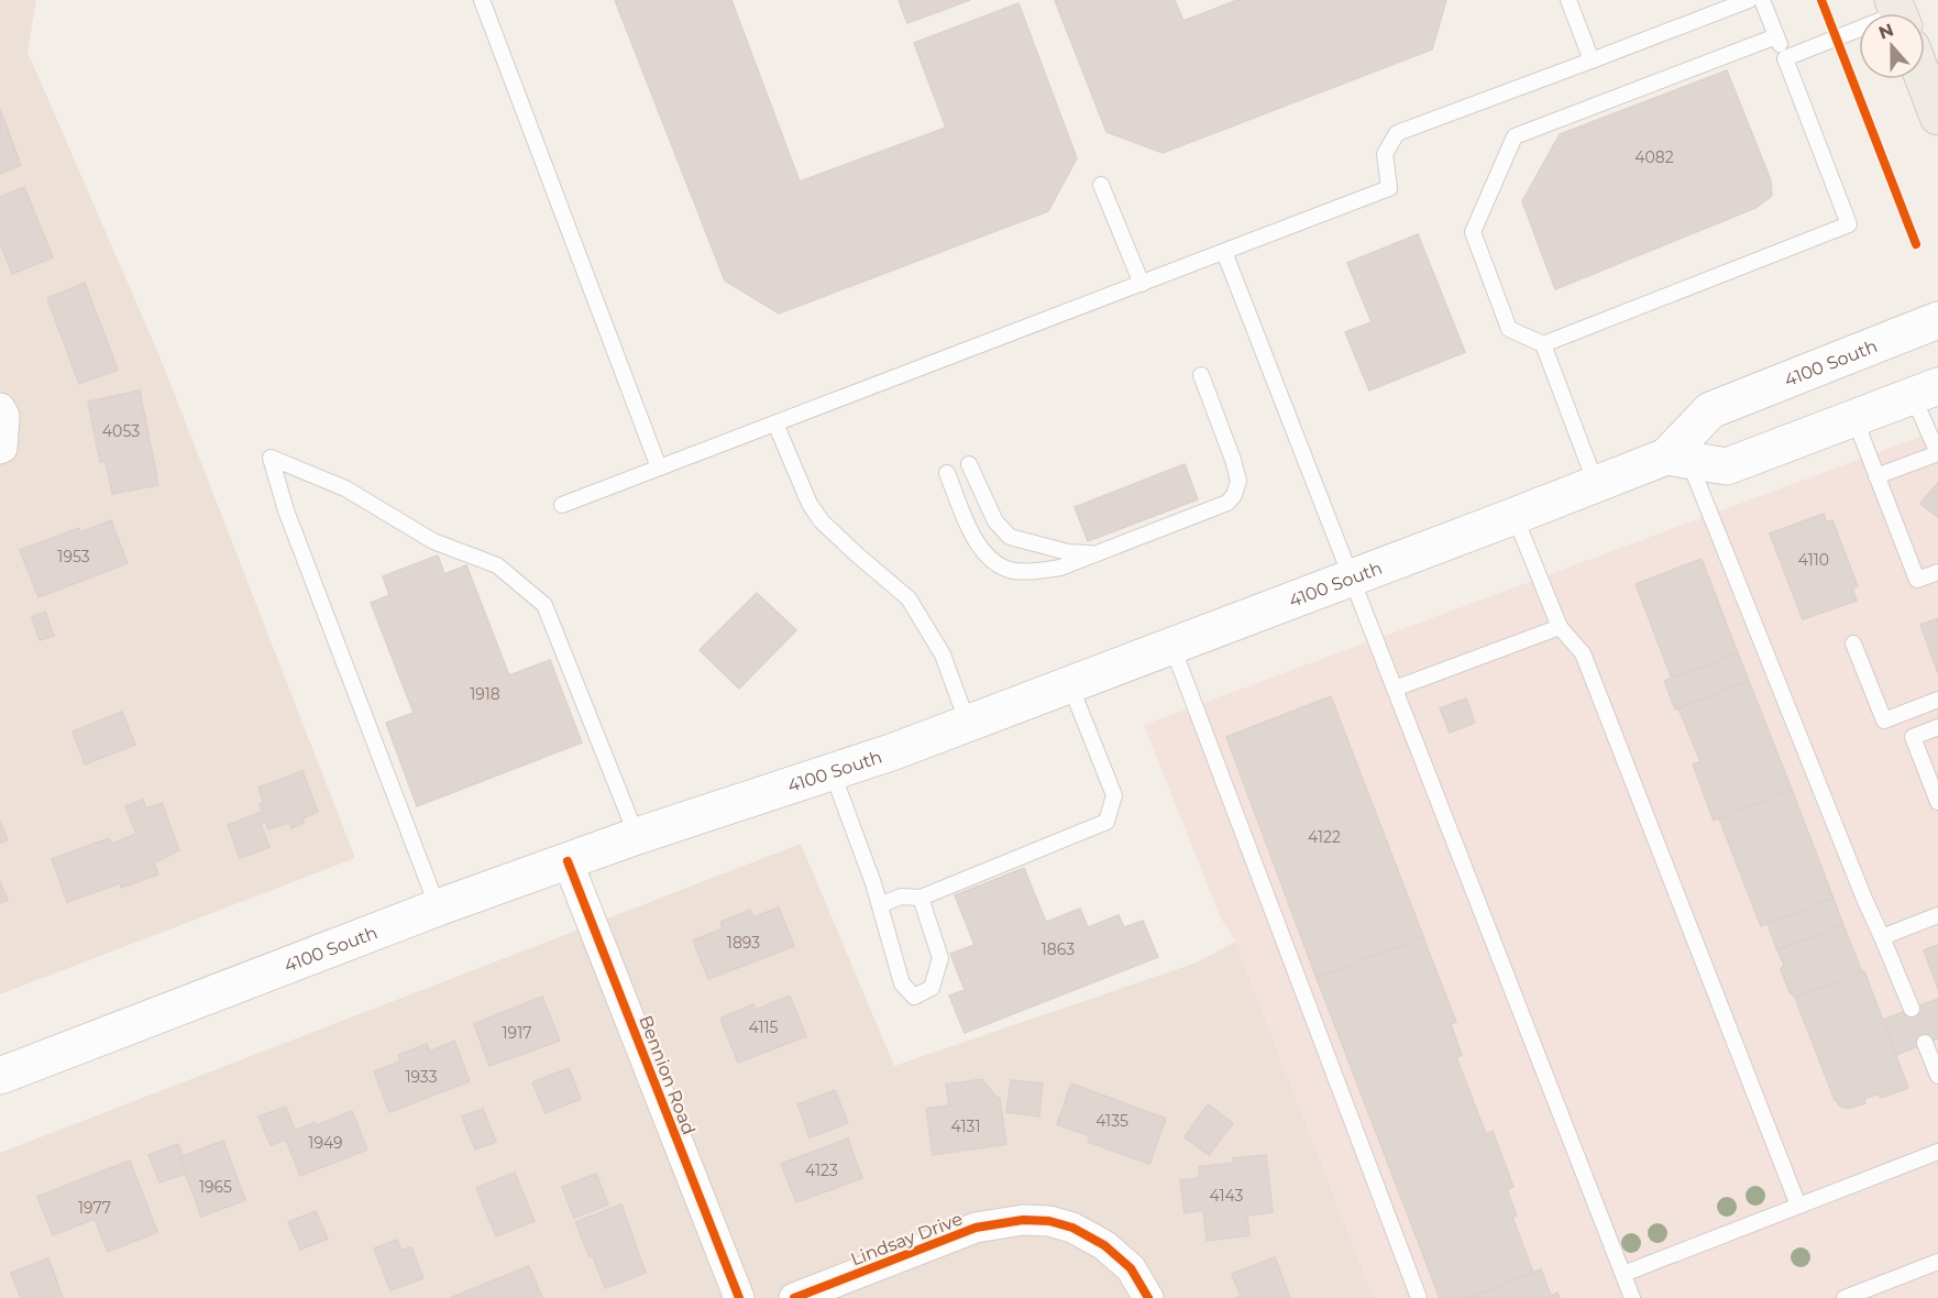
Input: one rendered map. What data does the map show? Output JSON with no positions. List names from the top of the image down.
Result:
{
  "streets": {
    "main road": ["4100 South"],
    "street": ["Bennion Road", "Lindsay Drive"]
  },
  "crossings": [
    ["4100 South", "Bennion Road"]
  ],
  "house_numbers": [
    "4082",
    "4053",
    "1953",
    "4110",
    "1918",
    "4122",
    "1893",
    "1863",
    "4115",
    "1917",
    "1933",
    "4135",
    "4131",
    "1949",
    "4123",
    "1965",
    "4143",
    "1977"
  ],
  "north": "top"
}
